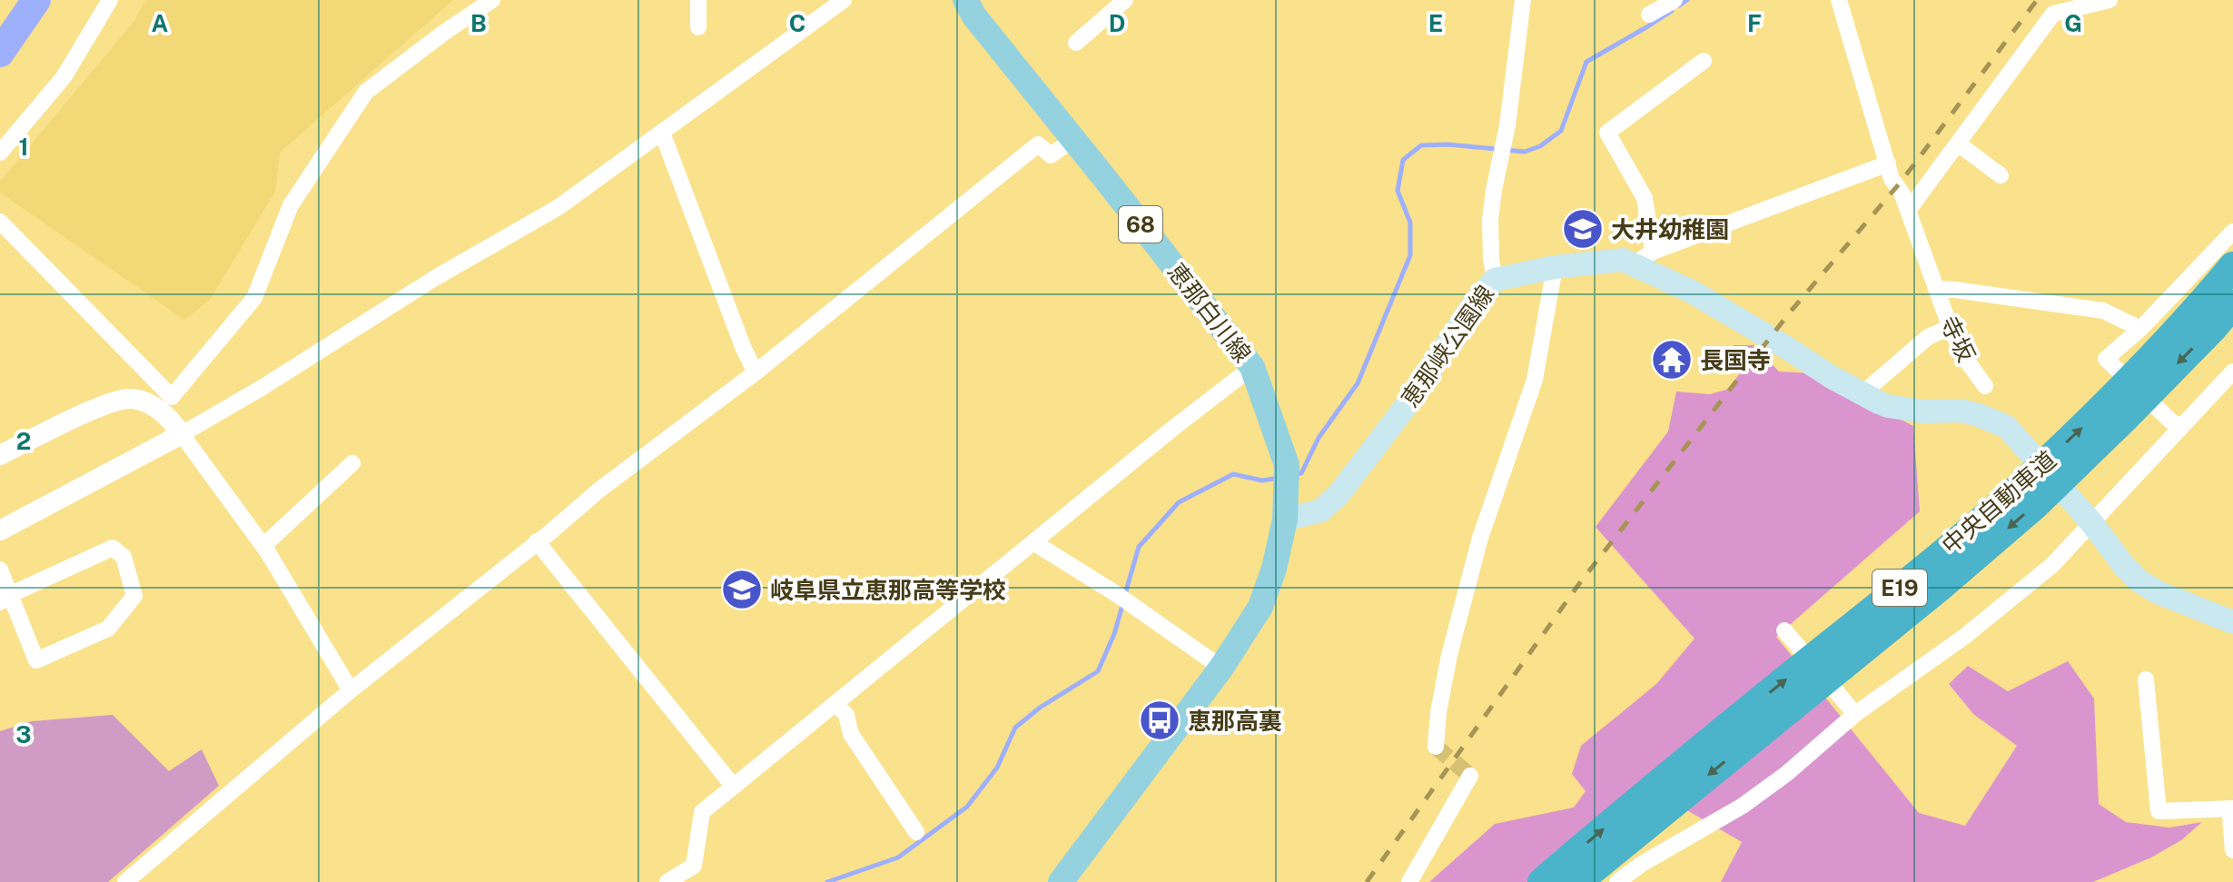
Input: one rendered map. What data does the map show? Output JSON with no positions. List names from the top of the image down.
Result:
{
  "streets": {
    "highway": ["中央自動車道", "E19"],
    "main road": ["68", "恵那白川線", "恵那峡公園線"],
    "street": ["寺坂"]
  },
  "crossings": [
    ["恵那白川線", "恵那峡公園線"]
  ],
  "places": {
    "school or university": ["大井幼稚園", "岐阜県立恵那高等学校"],
    "temple": ["長国寺"],
    "bus stop": ["恵那高裏"]
  },
  "grid": {
    "columns": [
      "A",
      "B",
      "C",
      "D",
      "E",
      "F",
      "G"
    ],
    "rows": ["1", "2", "3"]
  }
}
